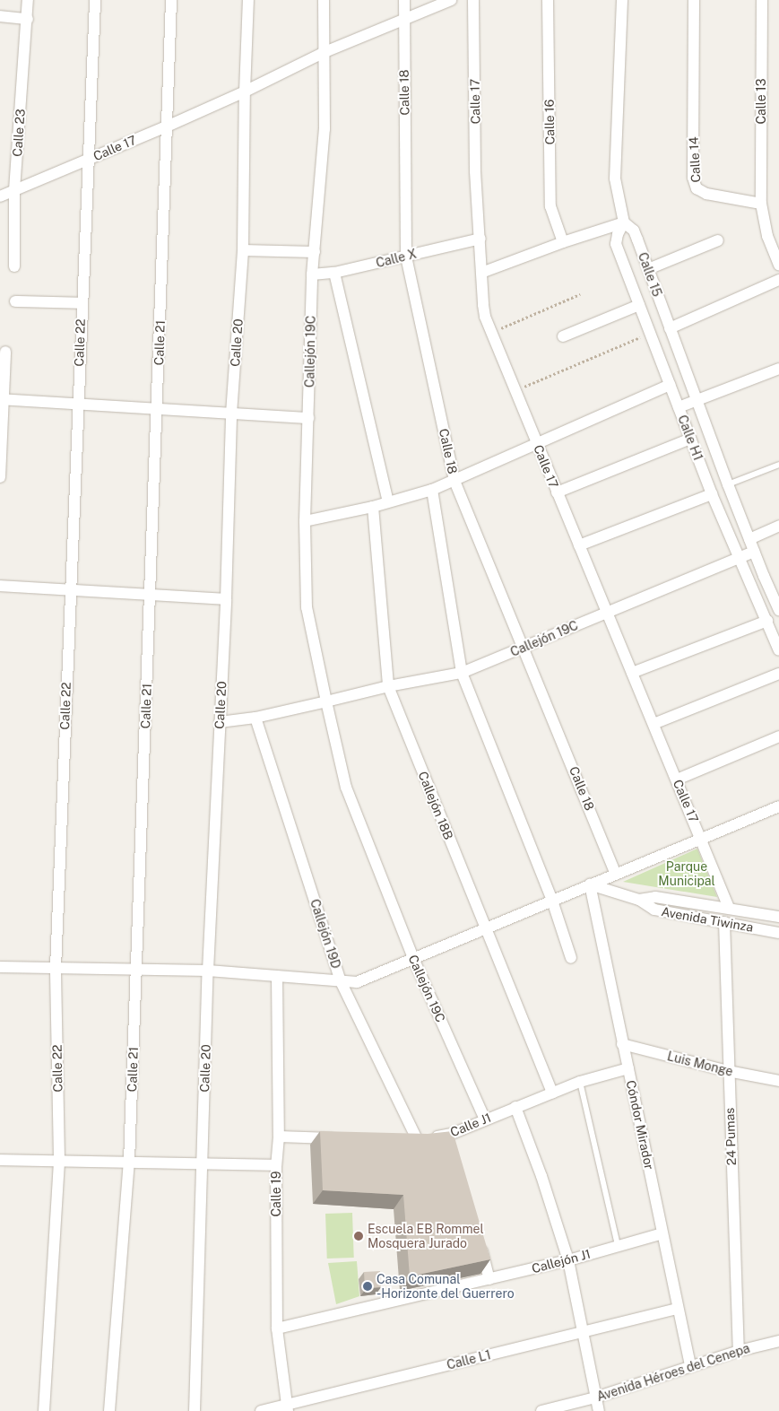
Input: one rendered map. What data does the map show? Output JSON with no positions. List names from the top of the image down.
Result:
{
  "streets": {
    "street": [
      "Calle 18",
      "Calle 17",
      "Calle 13",
      "Calle 16",
      "Calle 23",
      "Calle 14",
      "Calle X",
      "Calle 15",
      "Calle 22",
      "Calle 21",
      "Calle 20",
      "Callejón 19C",
      "Calle H1",
      "Callejón 18B",
      "Avenida Tiwinza",
      "Callejón 19D",
      "Luis Monge",
      "Calle J1",
      "Cóndor Mirador",
      "24 Pumas",
      "Calle 19",
      "Callejón J1",
      "Calle L1",
      "Avenida Héroes del Cenepa"
    ]
  },
  "crossings": [
    ["Calle 18", "Calle 17"],
    ["Calle 18", "Calle X"],
    ["Calle 18", "Callejón 19C"],
    ["Calle 17", "Calle 23"],
    ["Calle 17", "Calle X"],
    ["Calle 17", "Calle 22"],
    ["Calle 17", "Calle 21"],
    ["Calle 17", "Calle 20"],
    ["Calle 17", "Callejón 19C"],
    ["Calle 17", "Avenida Tiwinza"],
    ["Calle 13", "Calle 14"],
    ["Calle X", "Callejón 19C"],
    ["Calle 15", "Calle H1"],
    ["Callejón 19C", "Calle H1"],
    ["Callejón 19C", "Callejón 18B"],
    ["Callejón 19C", "Calle J1"],
    ["Callejón 18B", "Calle J1"],
    ["Avenida Tiwinza", "Cóndor Mirador"],
    ["Avenida Tiwinza", "24 Pumas"],
    ["Callejón 19D", "Calle J1"],
    ["Luis Monge", "Cóndor Mirador"],
    ["Luis Monge", "24 Pumas"],
    ["Calle J1", "Cóndor Mirador"],
    ["Cóndor Mirador", "Callejón J1"],
    ["Cóndor Mirador", "Calle L1"],
    ["Cóndor Mirador", "Avenida Héroes del Cenepa"],
    ["24 Pumas", "Avenida Héroes del Cenepa"],
    ["Calle 19", "Callejón J1"],
    ["Calle 19", "Calle L1"]
  ],
  "parks": ["Parque Municipal"],
  "places": ["Escuela EB Rommel Mosquera Jurado", "Casa Comunal -Horizonte del Guerrero"]
}
